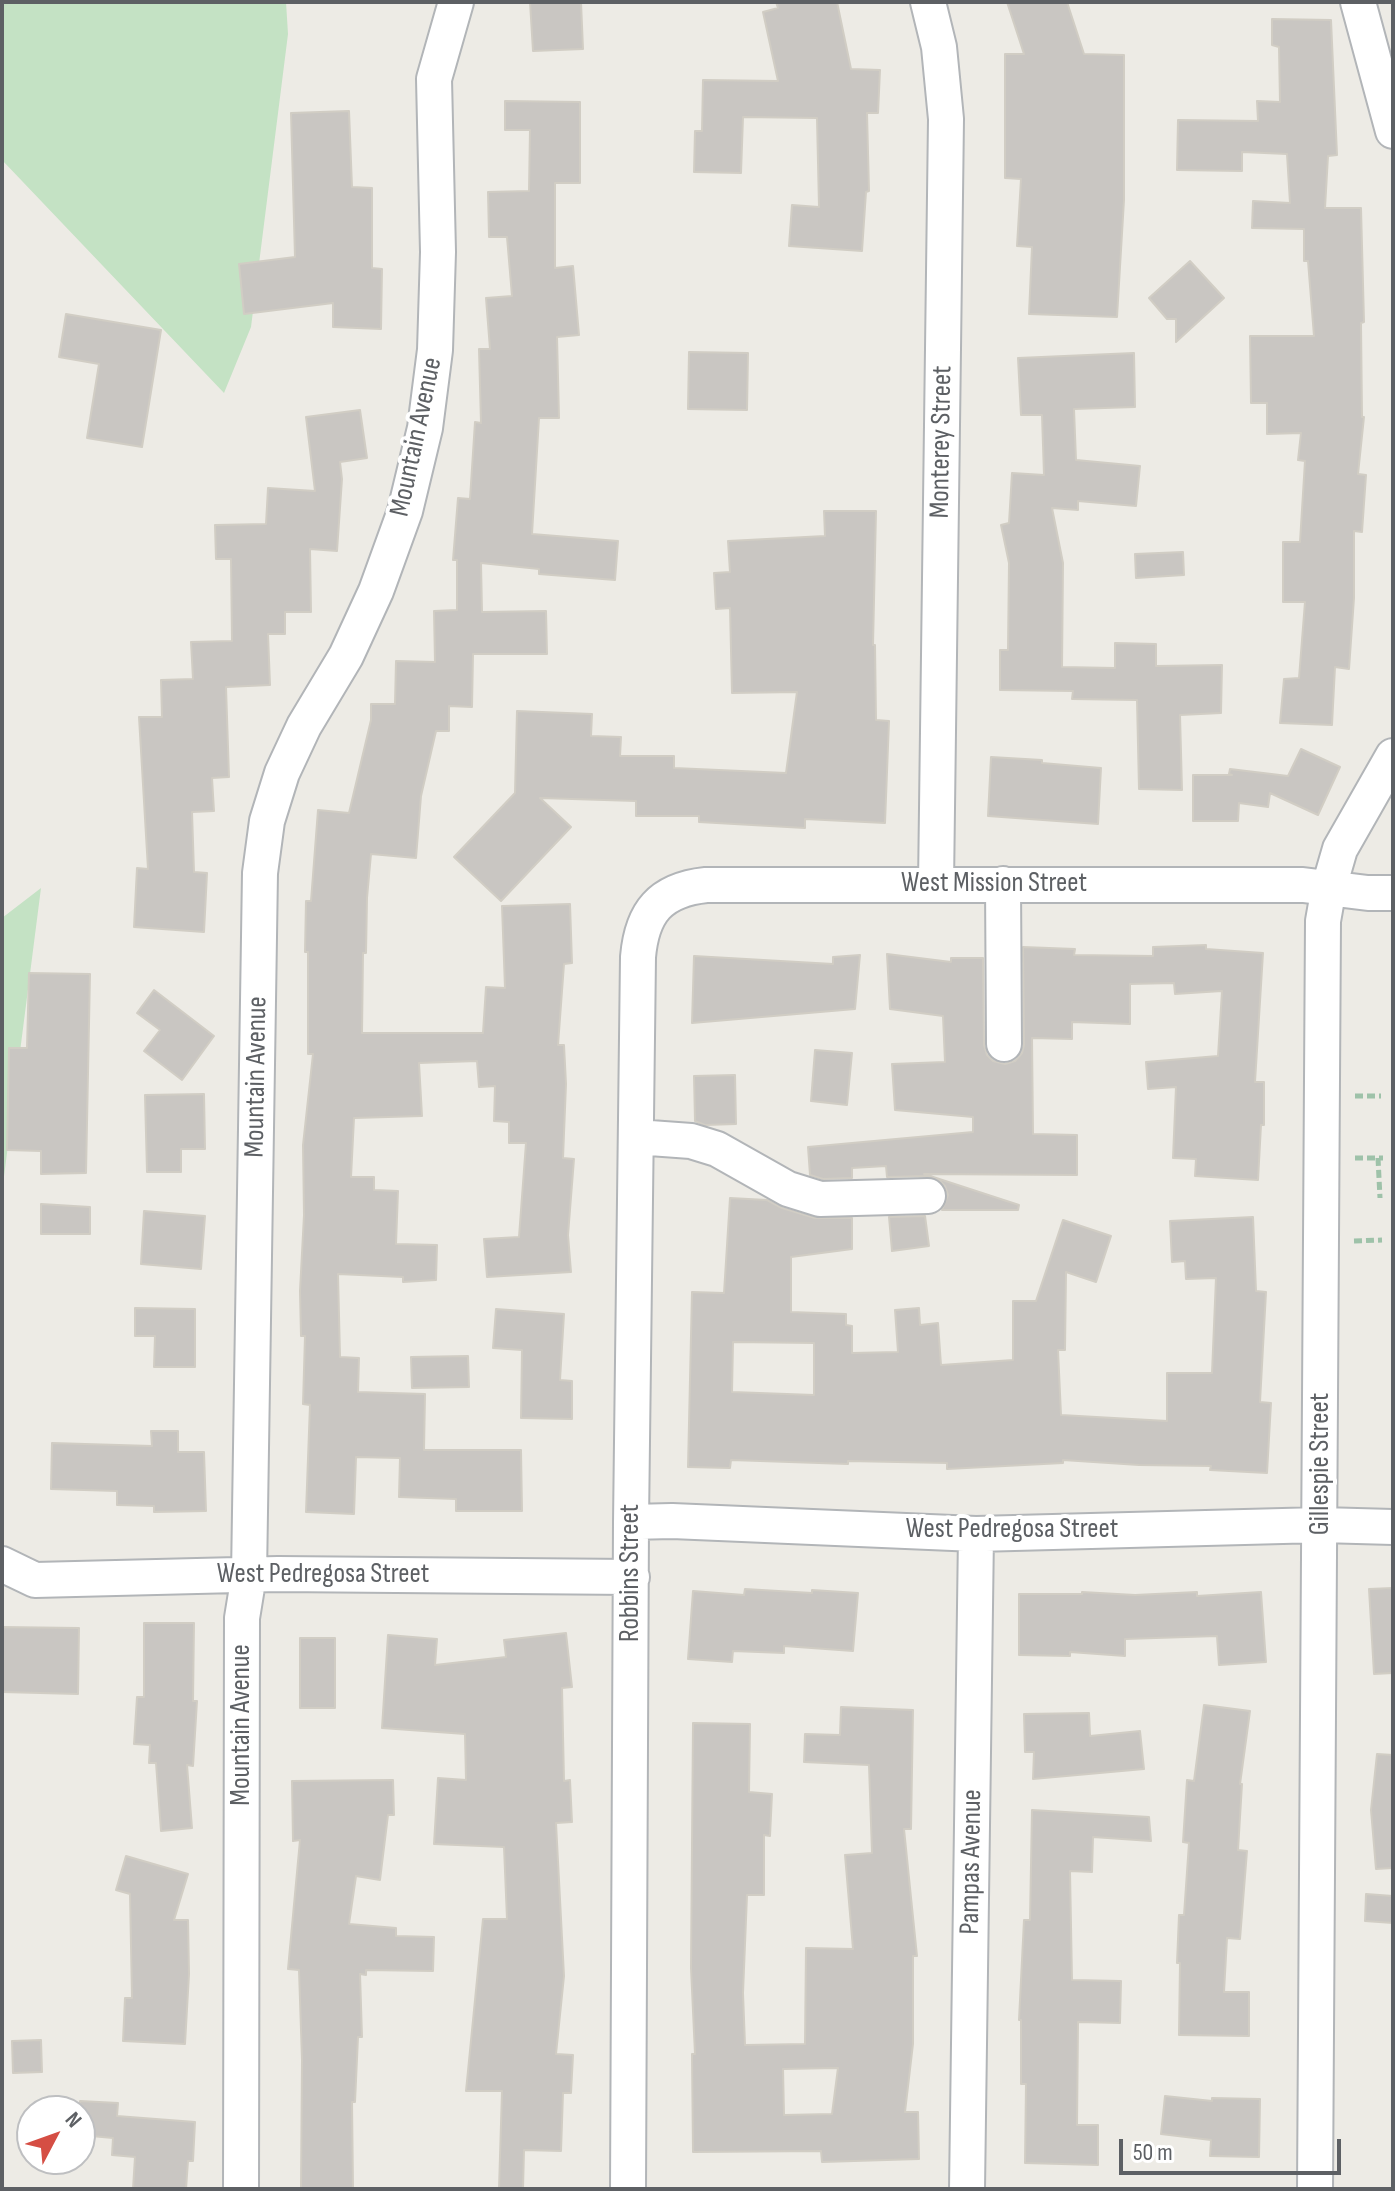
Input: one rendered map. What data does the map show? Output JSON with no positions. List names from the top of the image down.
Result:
{
  "streets": {
    "street": [
      "Mountain Avenue",
      "Monterey Street",
      "West Mission Street",
      "Gillespie Street",
      "West Pedregosa Street",
      "Robbins Street",
      "Pampas Avenue"
    ]
  },
  "crossings": [
    ["Mountain Avenue", "West Pedregosa Street"],
    ["Monterey Street", "West Mission Street"],
    ["West Mission Street", "Gillespie Street"],
    ["West Mission Street", "Robbins Street"],
    ["Gillespie Street", "West Pedregosa Street"],
    ["West Pedregosa Street", "Robbins Street"],
    ["West Pedregosa Street", "Pampas Avenue"]
  ],
  "scale_bar": "50 m",
  "north": "top right"
}
